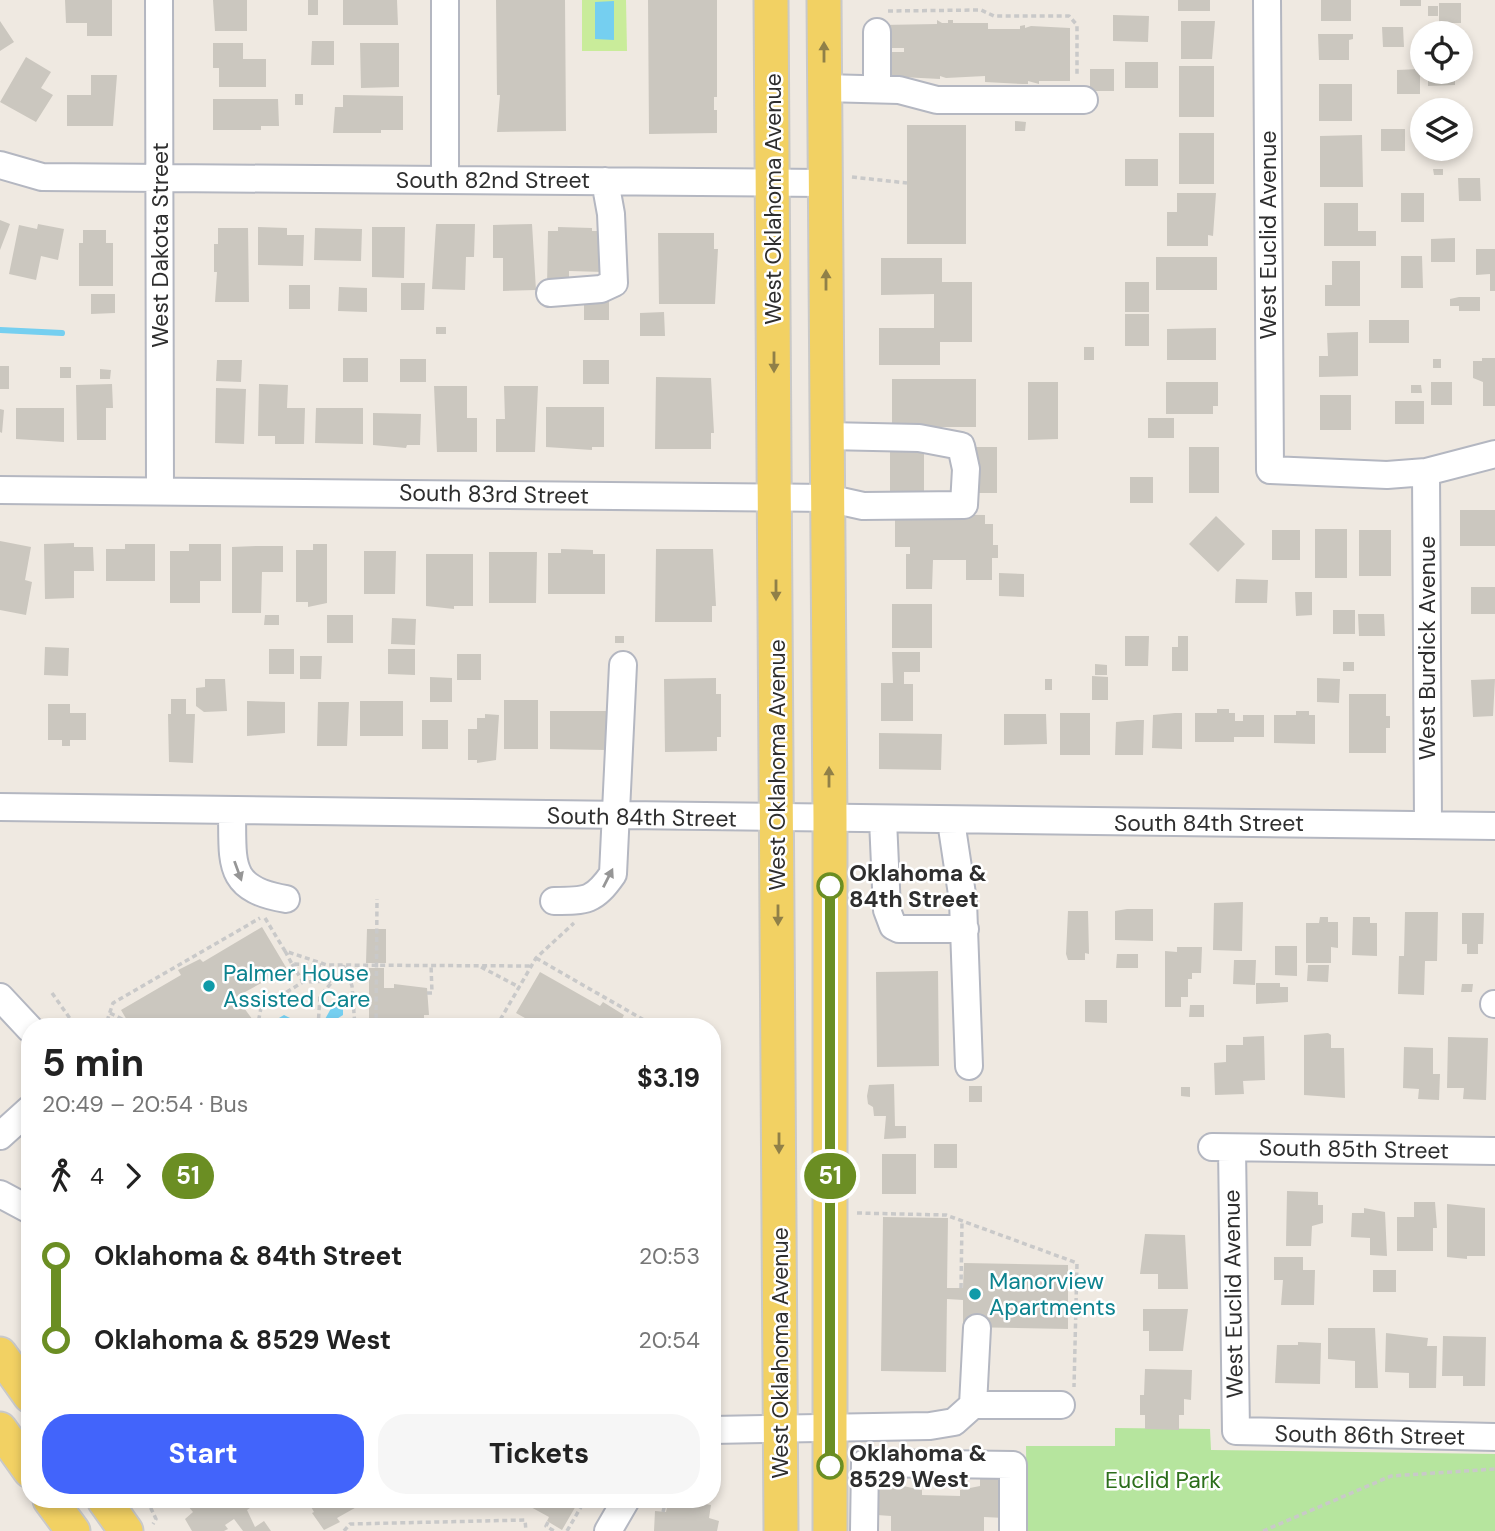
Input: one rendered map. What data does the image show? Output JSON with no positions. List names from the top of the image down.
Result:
{
  "streets": {
    "main road": ["West Oklahoma Avenue"],
    "street": [
      "South 82nd Street",
      "West Euclid Avenue",
      "West Dakota Street",
      "South 83rd Street",
      "West Burdick Avenue",
      "South 84th Street",
      "South 85th Street",
      "South 86th Street"
    ]
  },
  "crossings": [
    ["South 82nd Street", "West Oklahoma Avenue"],
    ["South 82nd Street", "West Dakota Street"],
    ["West Oklahoma Avenue", "South 83rd Street"],
    ["West Oklahoma Avenue", "South 84th Street"],
    ["West Euclid Avenue", "West Burdick Avenue"],
    ["West Euclid Avenue", "South 85th Street"],
    ["West Euclid Avenue", "South 86th Street"],
    ["West Dakota Street", "South 83rd Street"],
    ["West Burdick Avenue", "South 84th Street"]
  ],
  "parks": ["Euclid Park"],
  "places": [
    "Oklahoma & 84th Street",
    "Palmer House Assisted Care",
    "Manorview Apartments",
    "Oklahoma & 8529 West"
  ],
  "lines": ["bus line 51"],
  "page": {
    "on_map": "51",
    "heading": ["5 min", "20:49 – 20:54 · Bus", "$3.19"],
    "legs": ["4", "51"],
    "list": [
      {
        "name": "Oklahoma & 84th Street",
        "value": "20:53"
      },
      {
        "name": "Oklahoma & 8529 West",
        "value": "20:54"
      }
    ],
    "buttons": ["Start", "Tickets"]
  }
}
